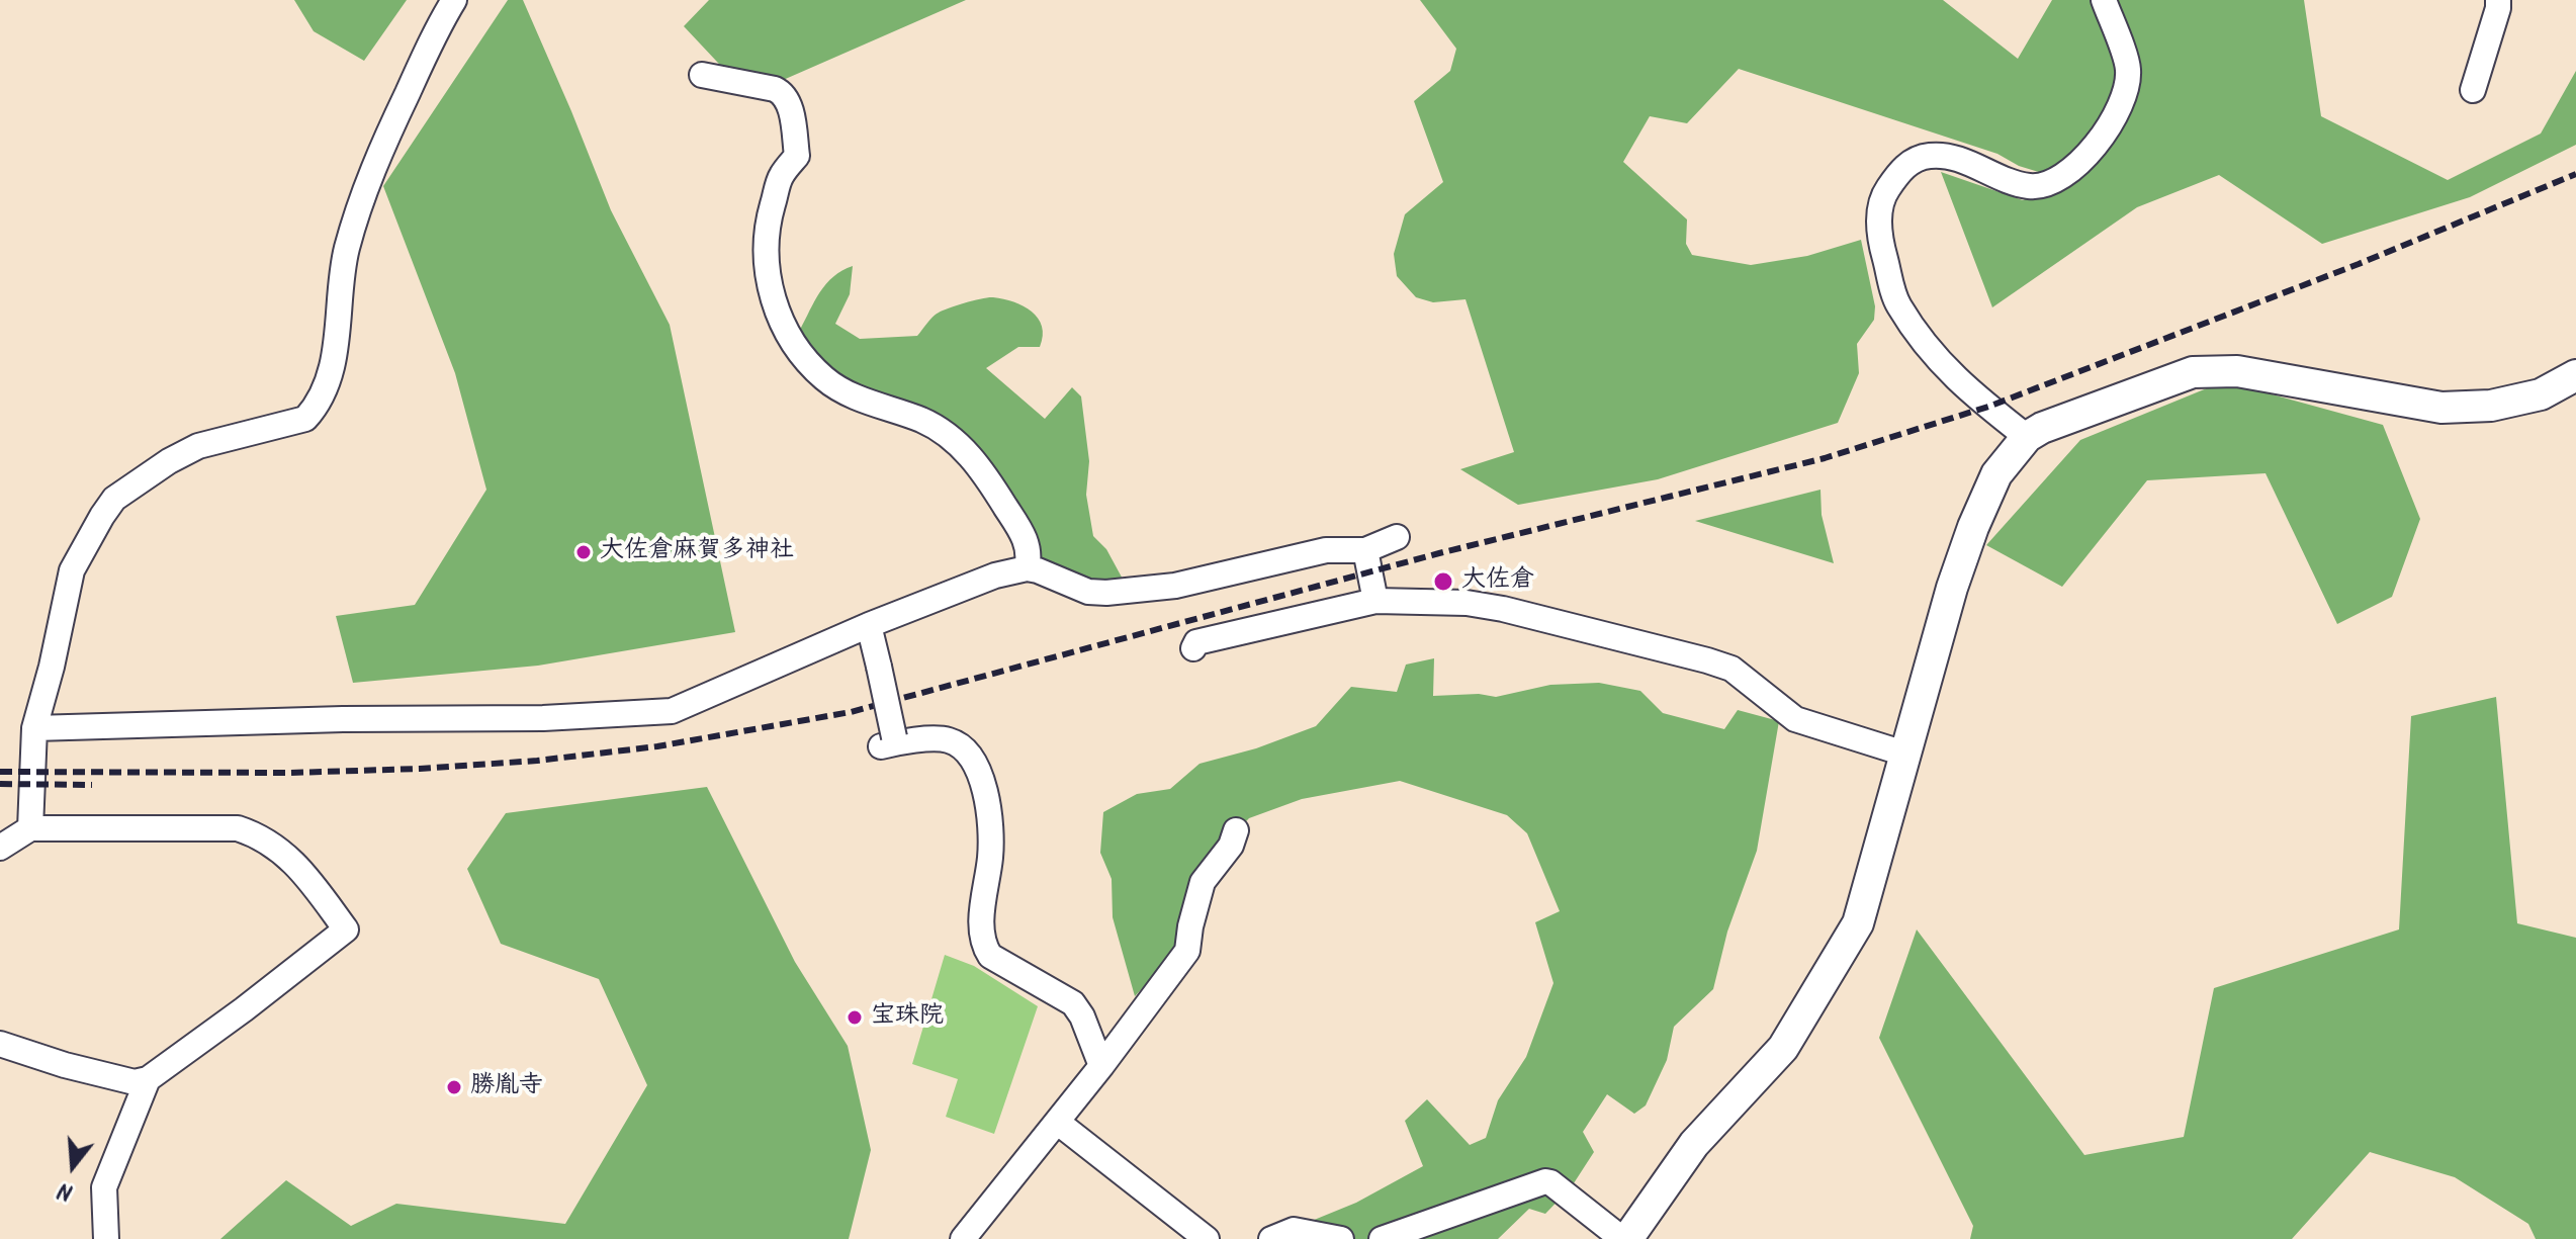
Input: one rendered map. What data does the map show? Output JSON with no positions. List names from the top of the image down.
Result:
{
  "places": [
    "大佐倉麻賀多神社",
    "大佐倉",
    "宝珠院",
    "勝胤寺"
  ],
  "north": "bottom"
}
